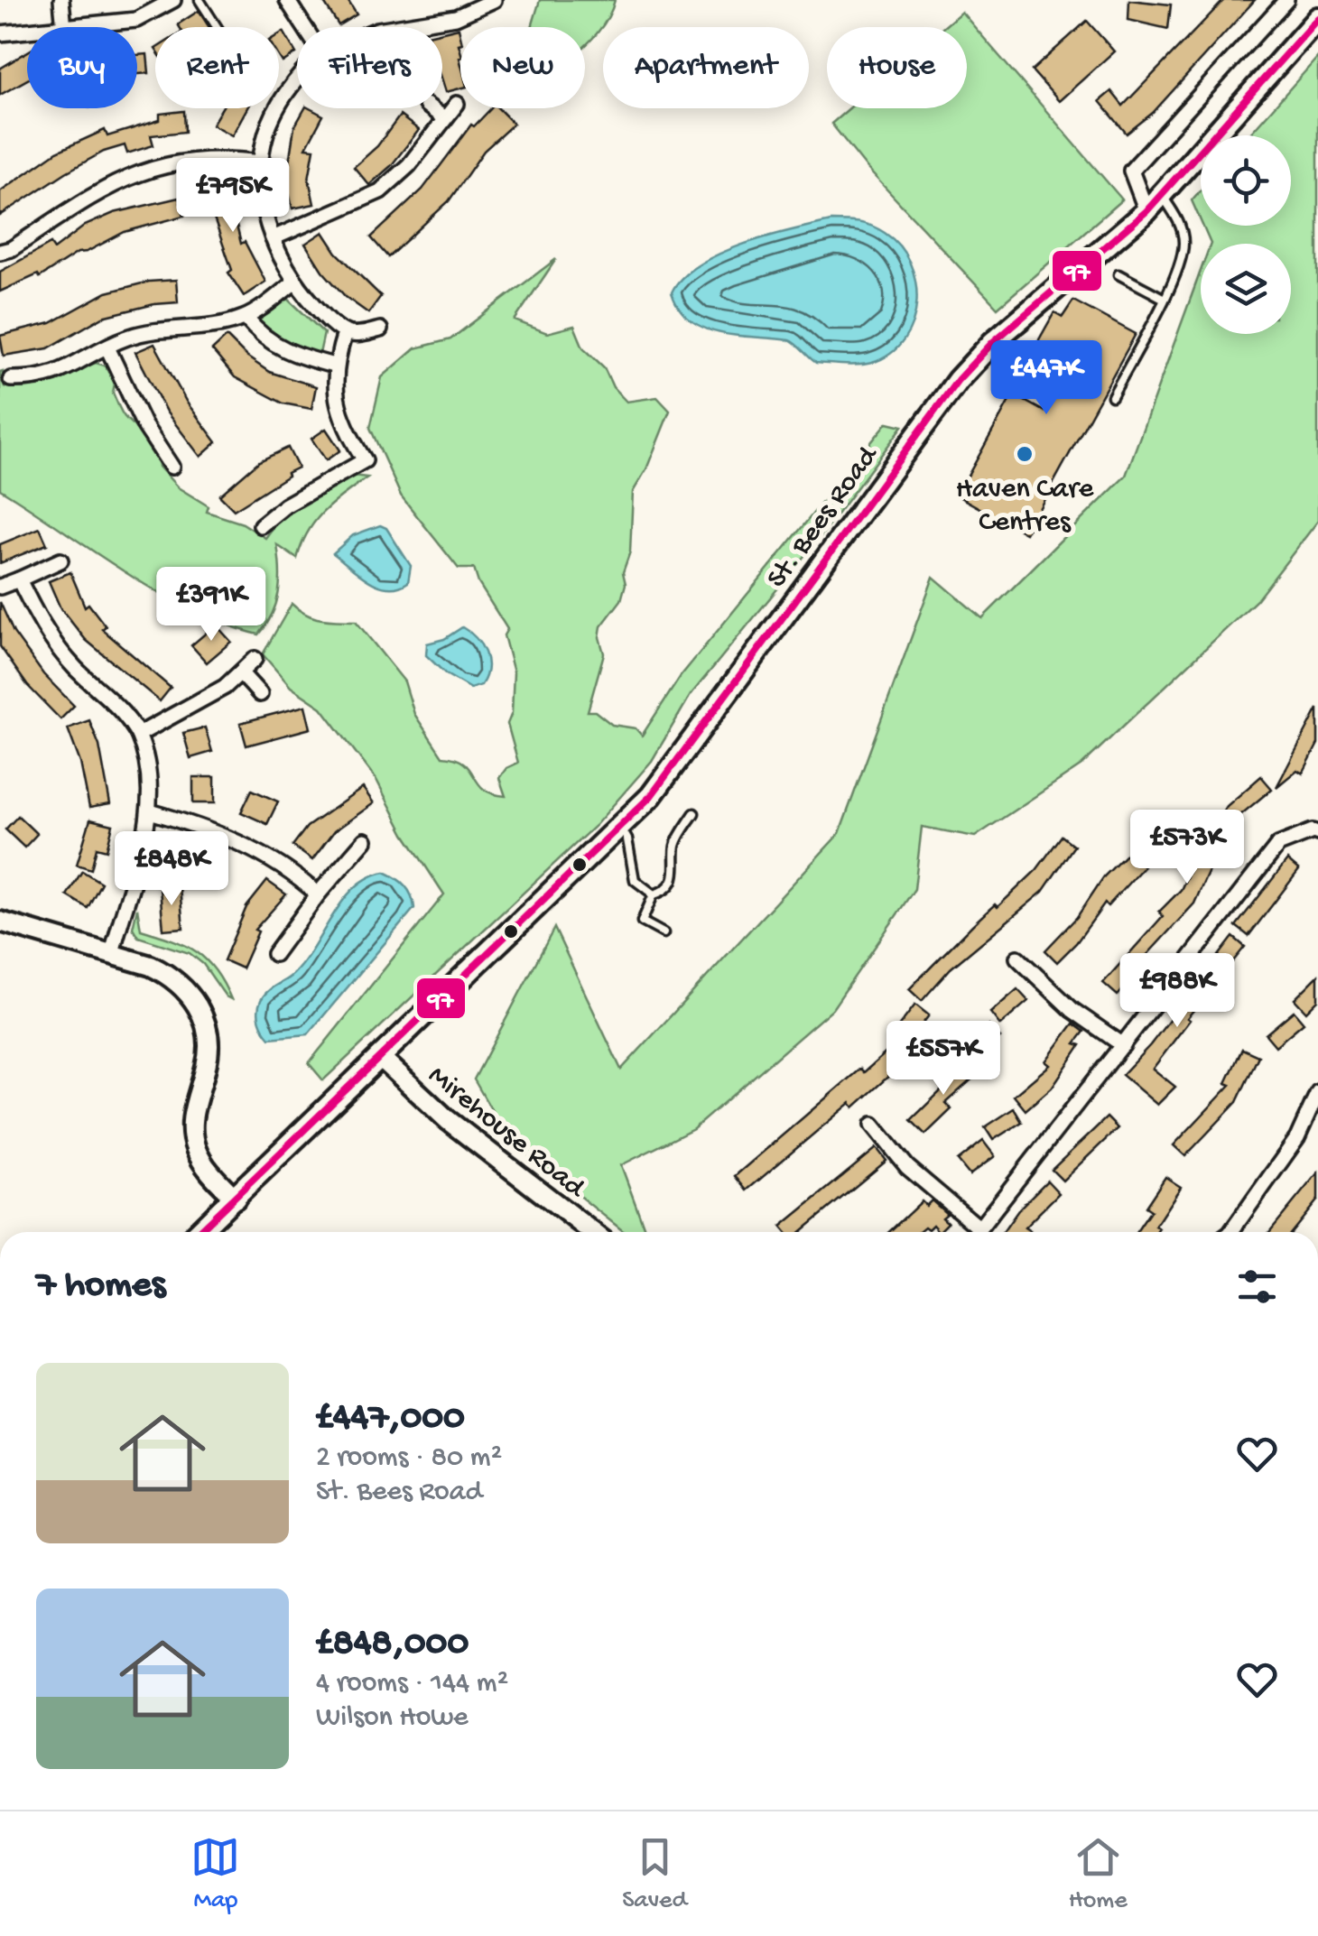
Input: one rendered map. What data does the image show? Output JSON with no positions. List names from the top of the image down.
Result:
{
  "streets": {
    "main road": ["St. Bees Road"],
    "street": ["Mirehouse Road"]
  },
  "crossings": [
    ["St. Bees Road", "Mirehouse Road"]
  ],
  "places": ["Haven Care Centres"],
  "lines": ["transit line 97"],
  "page": {
    "chip": [
      "Buy",
      "Rent",
      "Filters",
      "New",
      "Apartment",
      "House"
    ],
    "price": [
      "£795K",
      "£447K",
      "£391K",
      "£573K",
      "£848K",
      "£988K",
      "£557K"
    ],
    "heading": "7 homes",
    "list": [
      {
        "name": "£447,000",
        "note": "2 rooms · 80 m² · St. Bees Road"
      },
      {
        "name": "£848,000",
        "note": "4 rooms · 144 m² · Wilson Howe"
      }
    ],
    "tabs": ["Map", "Saved", "Home"]
  }
}
